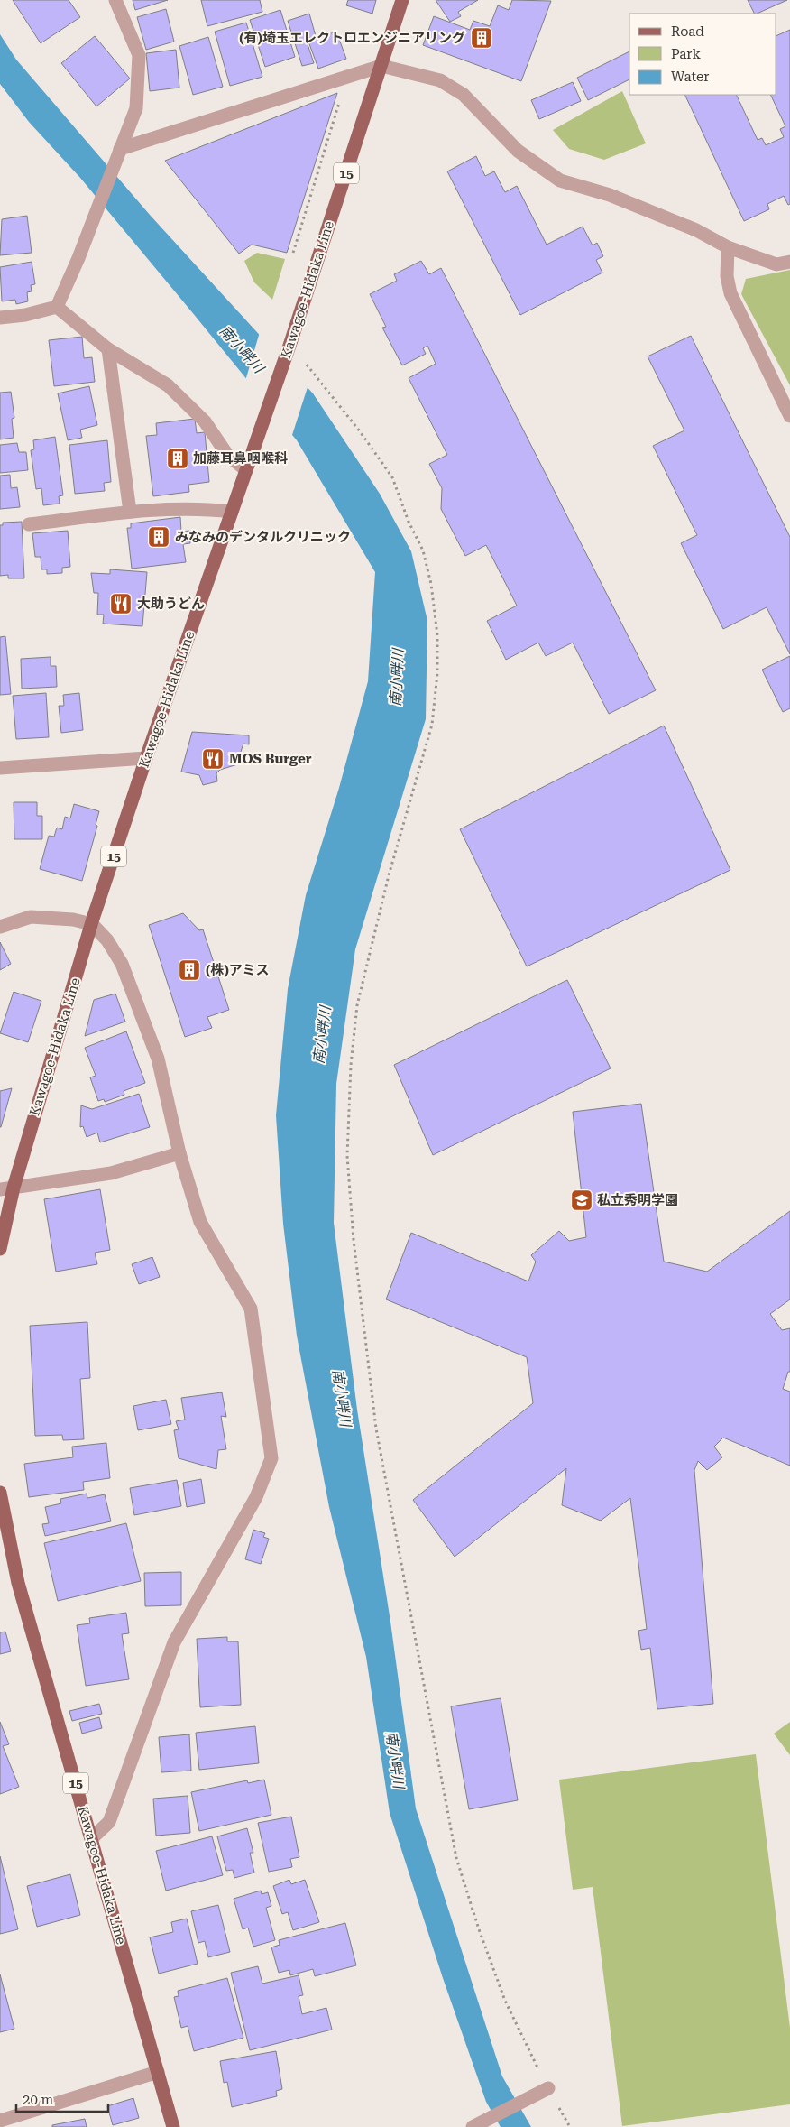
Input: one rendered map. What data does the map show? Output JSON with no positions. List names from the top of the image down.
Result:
{
  "streets": {
    "main road": ["15", "Kawagoe-Hidaka Line"]
  },
  "water": ["南小畔川"],
  "places": {
    "building": [
      "(有)埼玉エレクトロエンジニアリング",
      "加藤耳鼻咽喉科",
      "みなみのデンタルクリニック",
      "(株)アミス"
    ],
    "restaurant": ["大助うどん", "MOS Burger"],
    "school or university": ["私立秀明学園"]
  },
  "legend": ["Road", "Park", "Water"],
  "scale_bar": "20 m"
}
